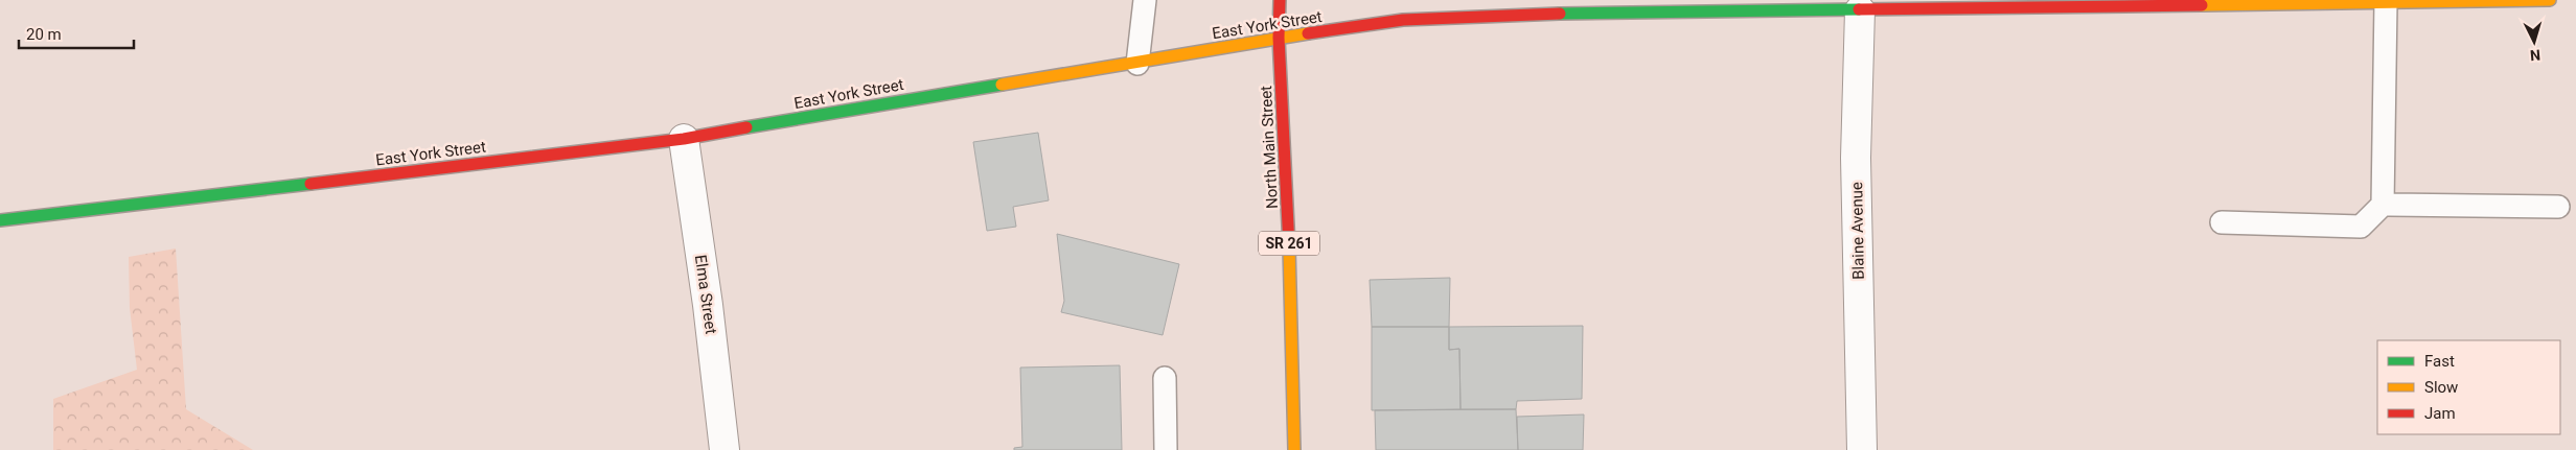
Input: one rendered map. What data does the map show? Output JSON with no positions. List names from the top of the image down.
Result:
{
  "streets": {
    "street": [
      "East York Street",
      "North Main Street",
      "Blaine Avenue",
      "SR 261",
      "Elma Street"
    ]
  },
  "crossings": [
    ["East York Street", "North Main Street"],
    ["East York Street", "Blaine Avenue"],
    ["East York Street", "Elma Street"]
  ],
  "legend": ["Fast", "Slow", "Jam"],
  "scale_bar": "20 m",
  "north": "bottom"
}
